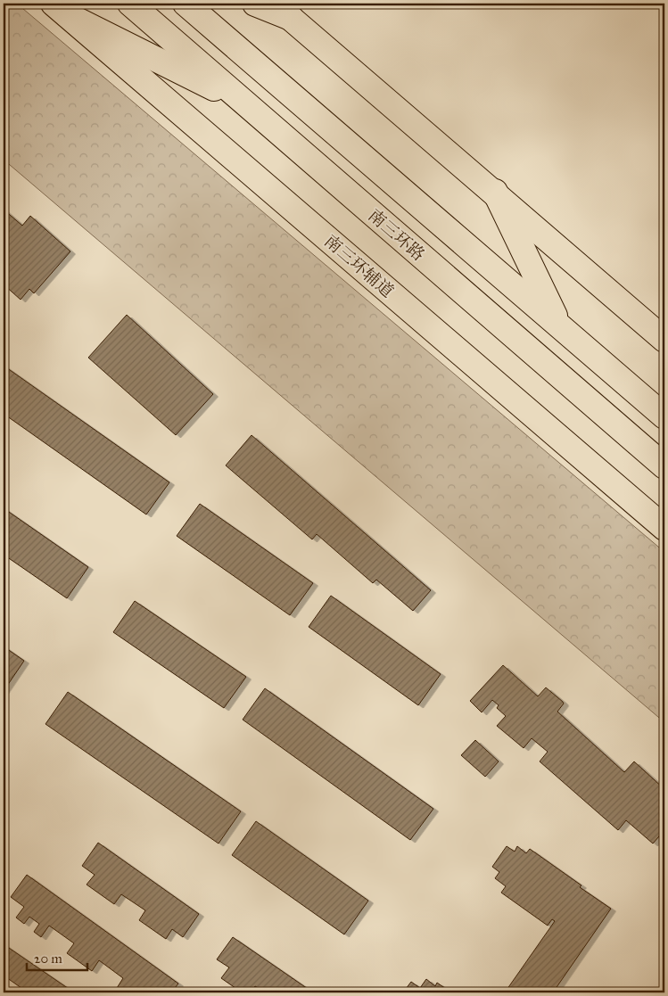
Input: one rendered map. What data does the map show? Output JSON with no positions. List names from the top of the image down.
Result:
{
  "streets": {
    "main road": ["南三环路", "南三环辅道"]
  },
  "scale_bar": "20 m"
}
